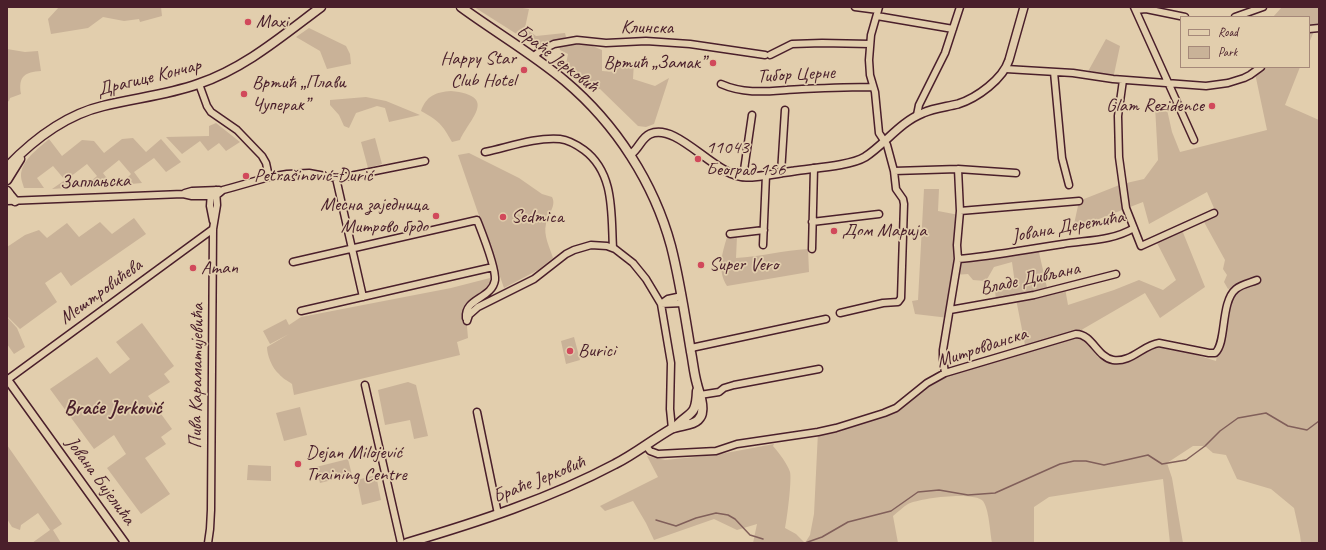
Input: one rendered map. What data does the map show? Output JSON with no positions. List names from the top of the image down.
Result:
{
  "streets": {
    "main road": ["Браће Јерковић", "Драгице Кончар"],
    "street": [
      "Клинска",
      "Тибор Церне",
      "Заплањска",
      "Јована Деретића",
      "Владе Дивљана",
      "Мештровићева",
      "Митровданска",
      "Пива Караматијевића",
      "Јована Бијелића"
    ]
  },
  "crossings": [
    ["Клинска", "Браће Јерковић"],
    ["Браће Јерковић", "Митровданска"],
    ["Заплањска", "Пива Караматијевића"],
    ["Мештровићева", "Пива Караматијевића"],
    ["Мештровићева", "Јована Бијелића"]
  ],
  "districts": ["Braće Jerković"],
  "places": [
    "Maxi",
    "Вртић „Замак”",
    "Happy Star Club Hotel",
    "Вртић „Плави Чуперак”",
    "Glam Rezidence",
    "11043 Београд 156",
    "Petrašinović-Đurić",
    "Месна заједница Митрово брдо",
    "Sedmica",
    "Дом Марија",
    "Super Vero",
    "Aman",
    "Burici",
    "Dejan Milojević Training Centre"
  ],
  "legend": ["Road", "Park"]
}
